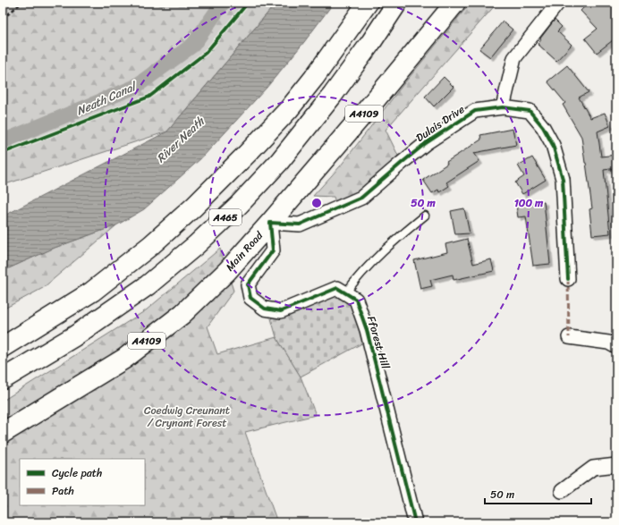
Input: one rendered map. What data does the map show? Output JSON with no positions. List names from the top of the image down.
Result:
{
  "streets": {
    "main road": ["A4109", "A465", "Main Road"],
    "street": ["Dulais Drive", "Fforest Hill"]
  },
  "crossings": [
    ["Dulais Drive", "Main Road"]
  ],
  "water": ["Neath Canal", "River Neath"],
  "parks": ["Coedwig Creunant / Crynant Forest"],
  "legend": ["Cycle path", "Path"],
  "scale_bar": "50 m",
  "rings": ["50 m", "100 m"]
}
